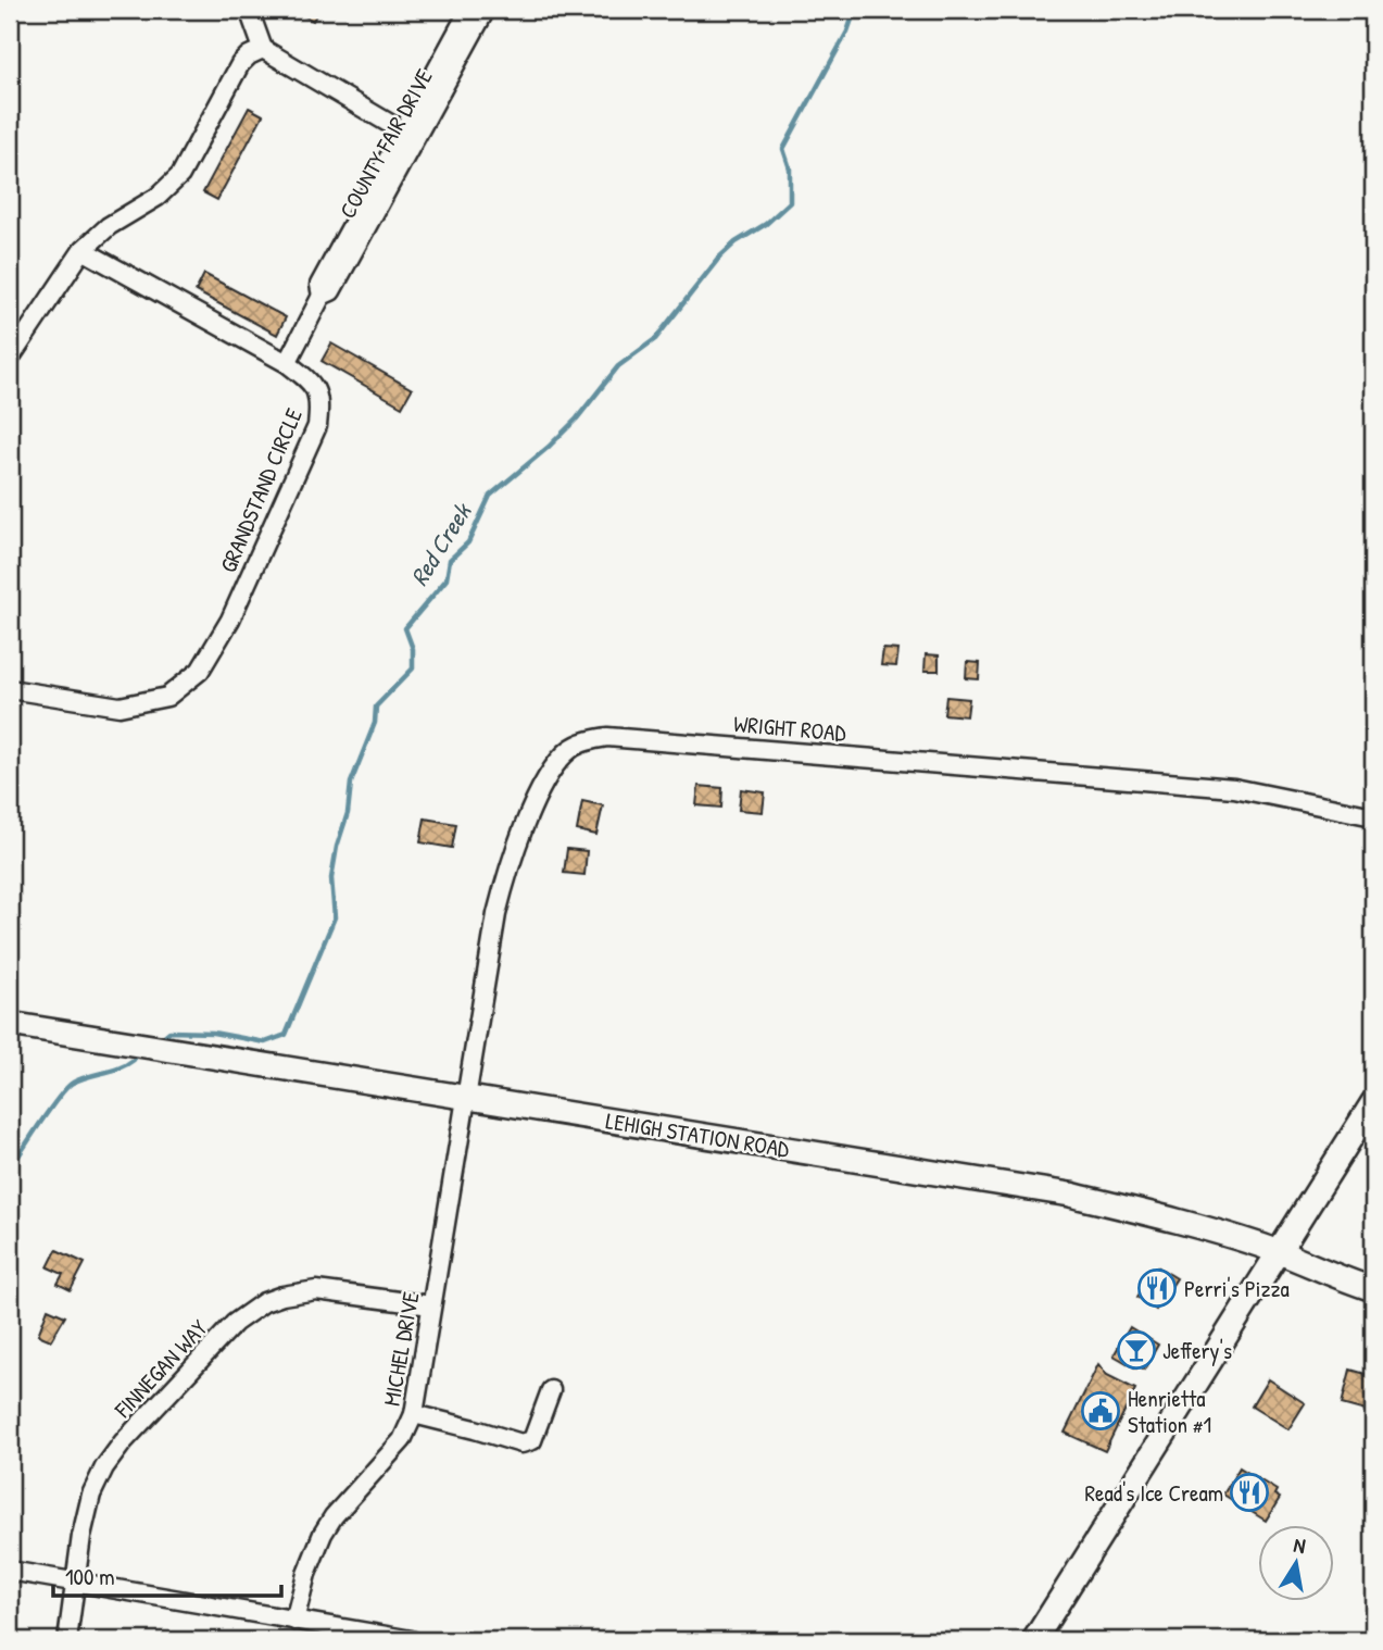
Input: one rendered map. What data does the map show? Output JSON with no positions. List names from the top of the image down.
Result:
{
  "streets": {
    "main road": ["LEHIGH STATION ROAD"],
    "street": [
      "COUNTY FAIR DRIVE",
      "GRANDSTAND CIRCLE",
      "WRIGHT ROAD",
      "MICHEL DRIVE",
      "FINNEGAN WAY"
    ]
  },
  "crossings": [
    ["COUNTY FAIR DRIVE", "GRANDSTAND CIRCLE"],
    ["WRIGHT ROAD", "LEHIGH STATION ROAD"],
    ["WRIGHT ROAD", "MICHEL DRIVE"],
    ["LEHIGH STATION ROAD", "MICHEL DRIVE"],
    ["MICHEL DRIVE", "FINNEGAN WAY"]
  ],
  "water": ["Red Creek"],
  "places": {
    "restaurant": ["Perri's Pizza", "Read's Ice Cream"],
    "bar": ["Jeffery's"],
    "public building": ["Henrietta Station #1"]
  },
  "scale_bar": "100 m",
  "north": "top"
}
